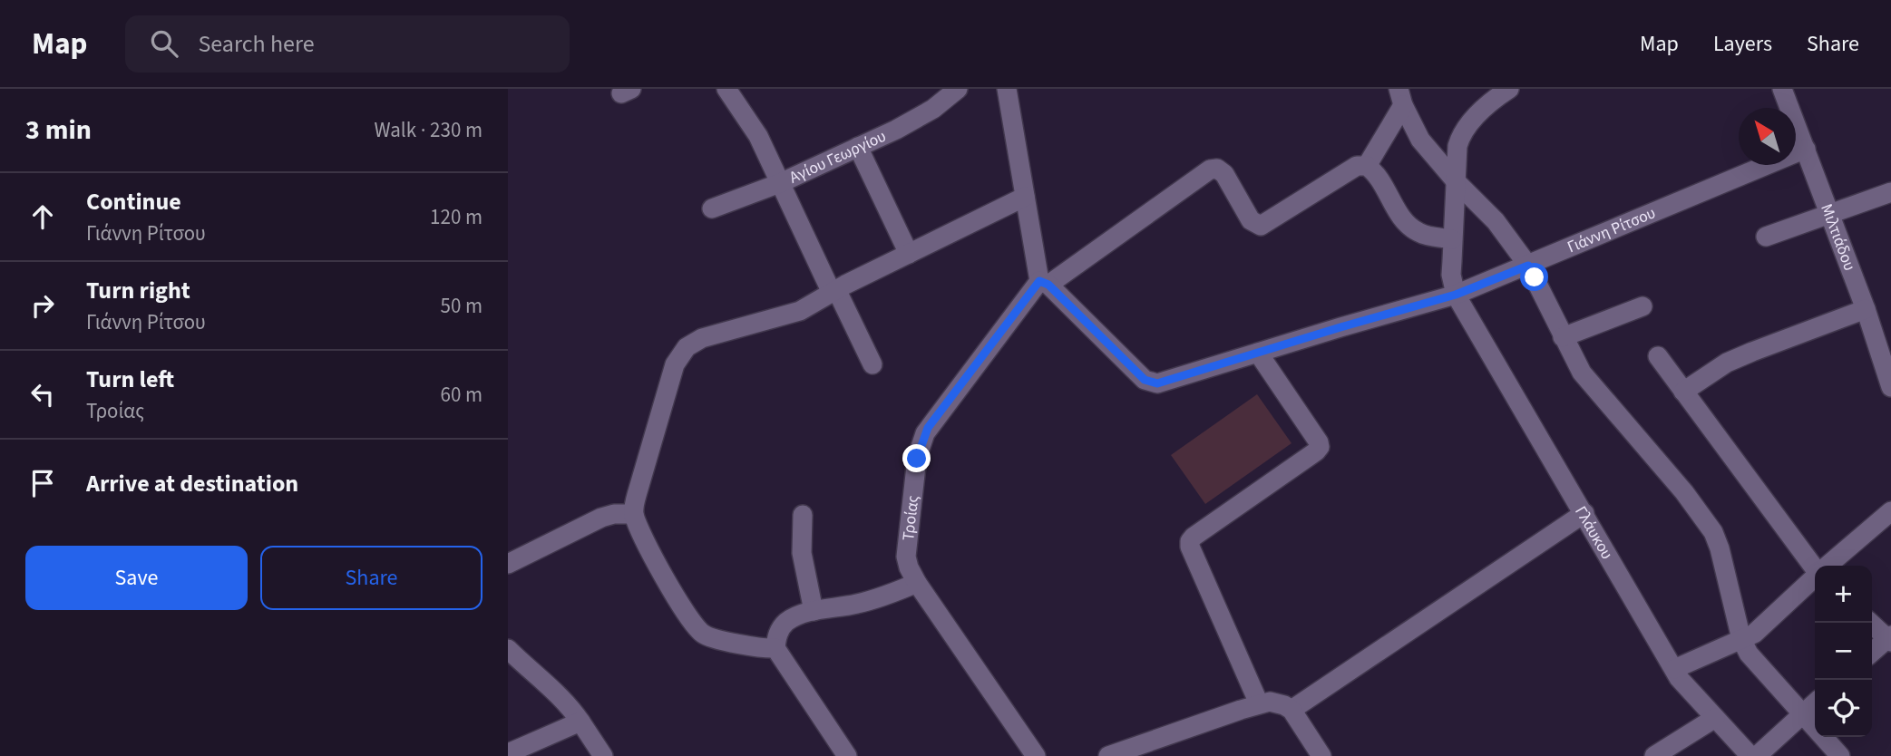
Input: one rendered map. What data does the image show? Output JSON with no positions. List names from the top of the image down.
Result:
{
  "streets": {
    "street": [
      "Αγίου Γεωργίου",
      "Γιάννη Ρίτσου",
      "Μιλτιάδου",
      "Τροίας",
      "Γλάυκου"
    ]
  },
  "crossings": [
    ["Γιάννη Ρίτσου", "Μιλτιάδου"],
    ["Γιάννη Ρίτσου", "Τροίας"],
    ["Γιάννη Ρίτσου", "Γλάυκου"]
  ],
  "north": "top left",
  "page": {
    "header": "Map",
    "search": "Search here",
    "nav": ["Map", "Layers", "Share"],
    "heading": ["3 min", "Walk · 230 m"],
    "list": [
      ["Continue", "Γιάννη Ρίτσου", "120 m"],
      ["Turn right", "Γιάννη Ρίτσου", "50 m"],
      ["Turn left", "Τροίας", "60 m"],
      "Arrive at destination"
    ],
    "buttons": ["Save", "Share"],
    "map_buttons": ["+", "−"]
  }
}
